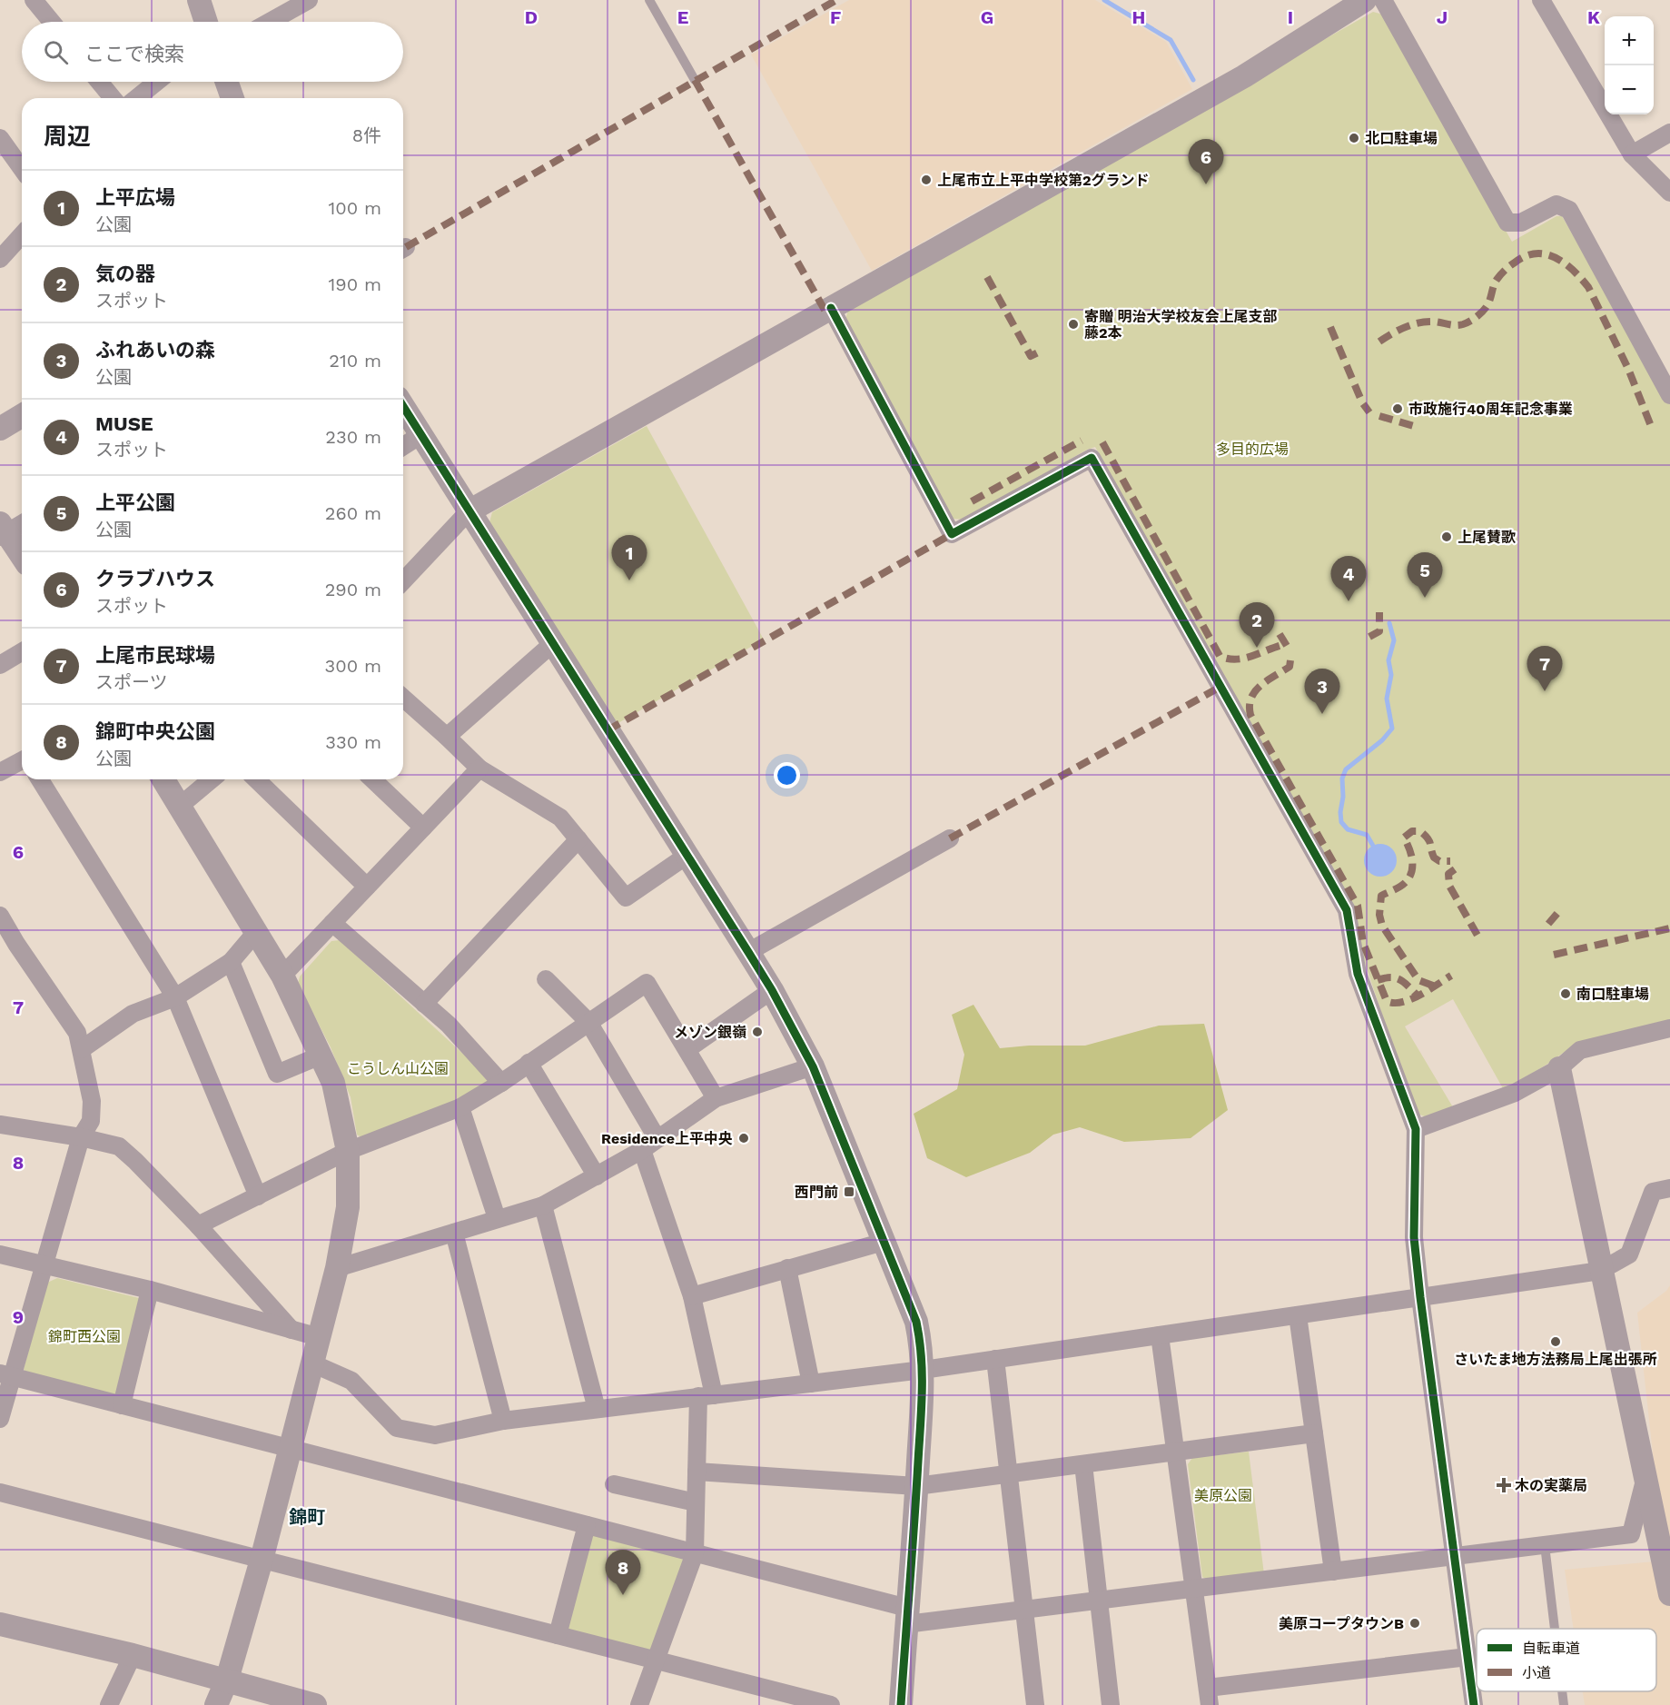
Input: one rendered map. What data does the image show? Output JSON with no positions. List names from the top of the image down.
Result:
{
  "districts": ["錦町"],
  "parks": [
    "多目的広場",
    "こうしん山公園",
    "錦町西公園",
    "美原公園"
  ],
  "places": {
    "other": [
      "北口駐車場",
      "上尾市立上平中学校第2グランド",
      "寄贈 明治大学校友会上尾支部 藤2本",
      "市政施行40周年記念事業",
      "上尾賛歌",
      "南口駐車場",
      "メゾン銀嶺",
      "Residence上平中央",
      "さいたま地方法務局上尾出張所",
      "美原コープタウンB"
    ],
    "transit": ["西門前"],
    "health": ["木の実薬局"]
  },
  "legend": ["自転車道", "小道"],
  "page": {
    "map_buttons": ["+", "−"],
    "search": "ここで検索",
    "heading": ["周辺", "8件"],
    "pins": [
      "6",
      "1",
      "5",
      "4",
      "2",
      "7",
      "3",
      "8"
    ],
    "list": [
      {
        "mark": "1",
        "name": "上平広場",
        "note": "公園",
        "value": "100 m"
      },
      {
        "mark": "2",
        "name": "気の器",
        "note": "スポット",
        "value": "190 m"
      },
      {
        "mark": "3",
        "name": "ふれあいの森",
        "note": "公園",
        "value": "210 m"
      },
      {
        "mark": "4",
        "name": "MUSE",
        "note": "スポット",
        "value": "230 m"
      },
      {
        "mark": "5",
        "name": "上平公園",
        "note": "公園",
        "value": "260 m"
      },
      {
        "mark": "6",
        "name": "クラブハウス",
        "note": "スポット",
        "value": "290 m"
      },
      {
        "mark": "7",
        "name": "上尾市民球場",
        "note": "スポーツ",
        "value": "300 m"
      },
      {
        "mark": "8",
        "name": "錦町中央公園",
        "note": "公園",
        "value": "330 m"
      }
    ]
  },
  "grid": {
    "columns": [
      "D",
      "E",
      "F",
      "G",
      "H",
      "I",
      "J",
      "K"
    ],
    "rows": [
      "6",
      "7",
      "8",
      "9"
    ]
  }
}
